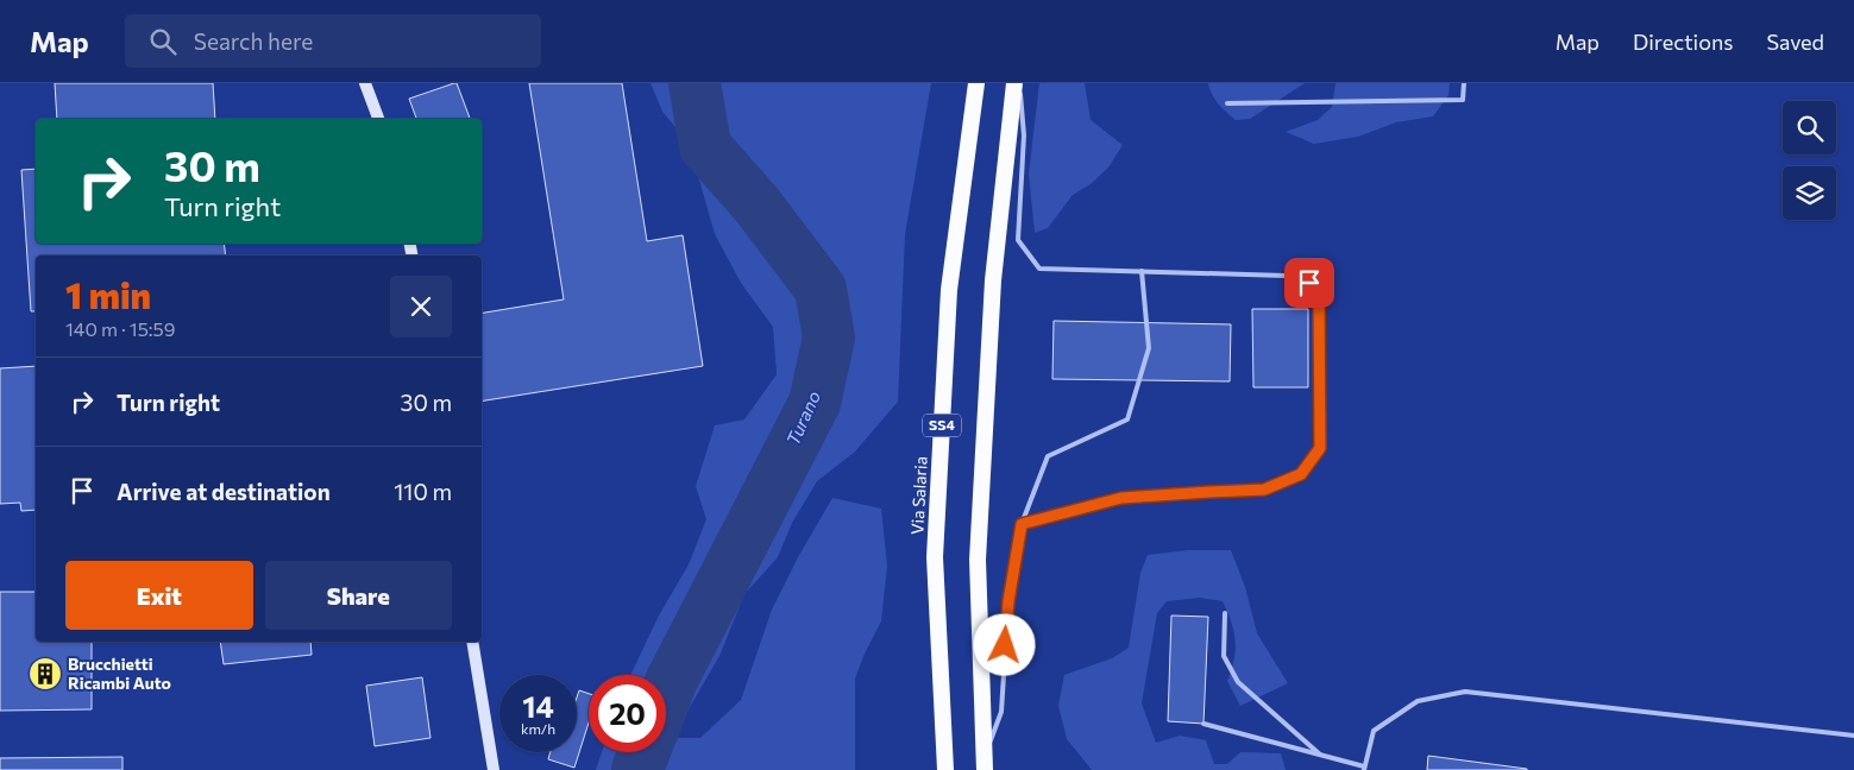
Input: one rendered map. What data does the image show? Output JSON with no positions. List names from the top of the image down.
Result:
{
  "streets": {
    "highway": ["SS4", "Via Salaria"]
  },
  "water": ["Turano"],
  "places": {
    "building": ["Brucchietti Ricambi Auto"]
  },
  "page": {
    "header": "Map",
    "search": "Search here",
    "nav": ["Map", "Directions", "Saved"],
    "turn": ["30 m", "Turn right"],
    "heading": ["1 min", "140 m · 15:59"],
    "list": [
      {
        "name": "Turn right",
        "value": "30 m"
      },
      {
        "name": "Arrive at destination",
        "value": "110 m"
      }
    ],
    "buttons": ["Exit", "Share"],
    "speed": "14 km/h",
    "limit": "20"
  }
}
